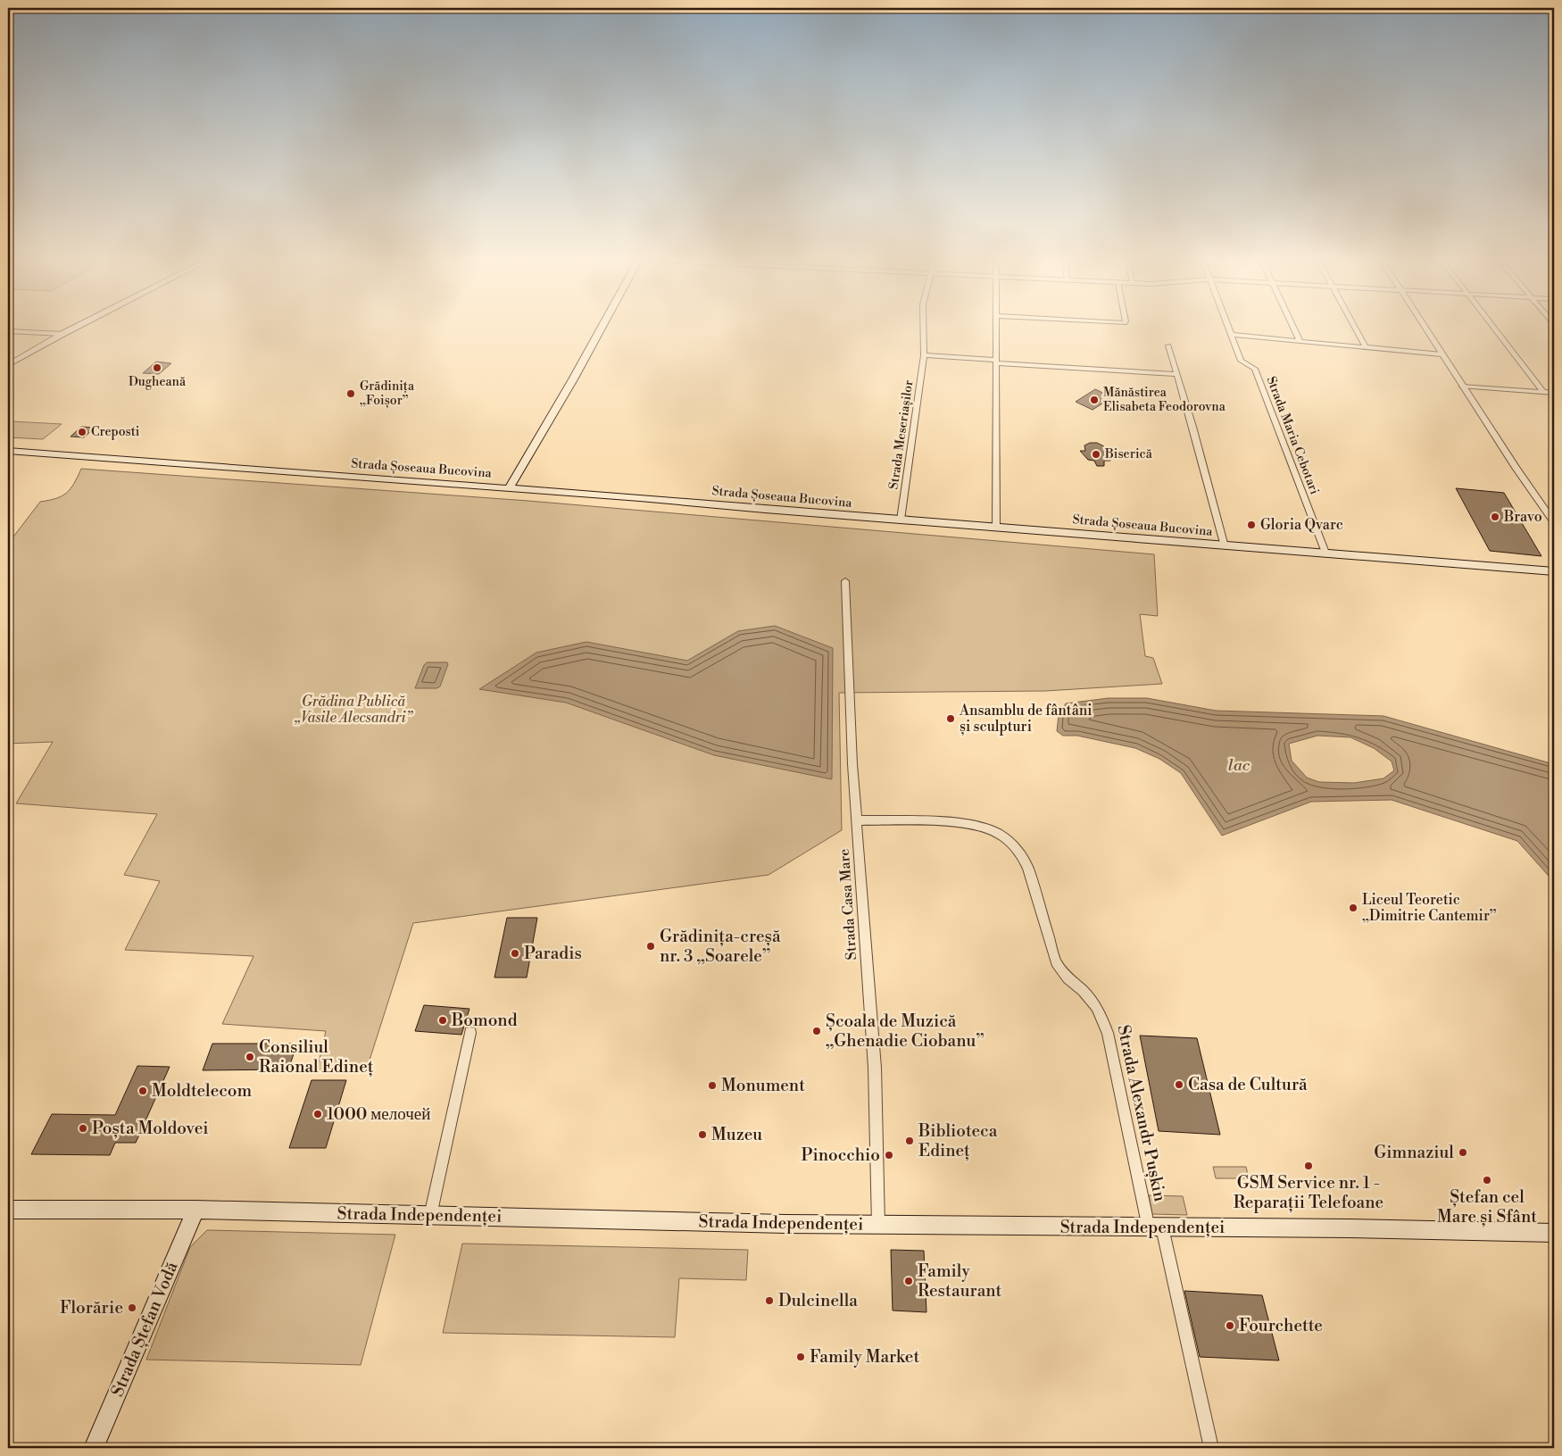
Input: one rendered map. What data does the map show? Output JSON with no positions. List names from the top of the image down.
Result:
{
  "streets": {
    "main road": ["Strada Șoseaua Bucovina", "Strada Independenței", "Strada Ștefan Vodă"],
    "street": [
      "Strada Meseriașilor",
      "Strada Maria Cebotari",
      "Strada Casa Mare",
      "Strada Alexandr Pușkin"
    ]
  },
  "crossings": [
    ["Strada Meseriașilor", "Strada Șoseaua Bucovina"],
    ["Strada Maria Cebotari", "Strada Șoseaua Bucovina"],
    ["Strada Casa Mare", "Strada Alexandr Pușkin"],
    ["Strada Casa Mare", "Strada Independenței"],
    ["Strada Alexandr Pușkin", "Strada Independenței"],
    ["Strada Independenței", "Strada Ștefan Vodă"]
  ],
  "water": ["lac"],
  "parks": ["Grădina Publică „Vasile Alecsandri”"],
  "places": [
    "Dugheană",
    "Grădinița „Foișor”",
    "Mănăstirea Elisabeta Feodorovna",
    "Creposti",
    "Biserică",
    "Bravo",
    "Gloria Qvarc",
    "Ansamblu de fântâni și sculpturi",
    "Liceul Teoretic „Dimitrie Cantemir”",
    "Grădinița-creșă nr. 3 „Soarele”",
    "Paradis",
    "Bomond",
    "Școala de Muzică „Ghenadie Ciobanu”",
    "Consiliul Raional Edineț",
    "Casa de Cultură",
    "Monument",
    "Moldtelecom",
    "1000 мелочей",
    "Poșta Moldovei",
    "Muzeu",
    "Biblioteca Edineț",
    "Gimnaziul",
    "Pinocchio",
    "GSM Service nr. 1 - Reparații Telefoane",
    "Ștefan cel Mare și Sfânt",
    "Family Restaurant",
    "Dulcinella",
    "Florărie",
    "Fourchette",
    "Family Market"
  ]
}
